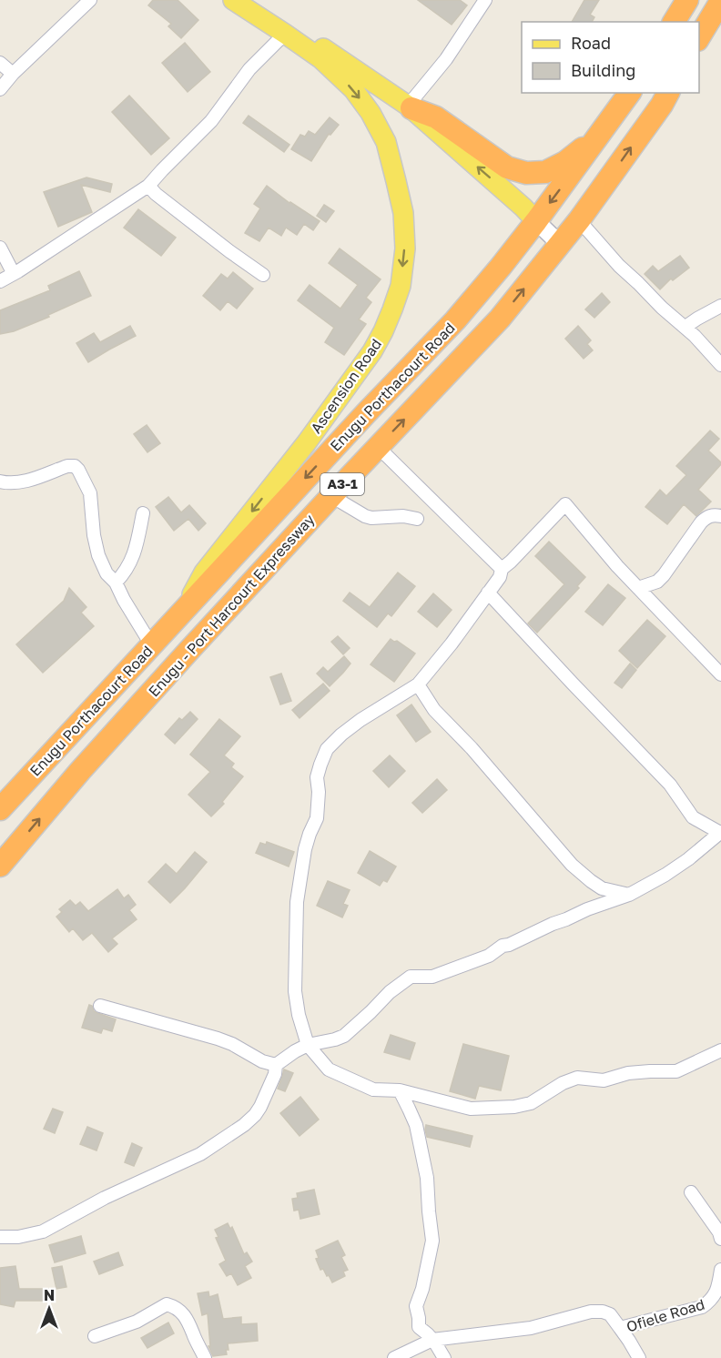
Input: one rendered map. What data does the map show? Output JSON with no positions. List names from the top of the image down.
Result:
{
  "streets": {
    "highway": ["Enugu Porthacourt Road", "A3-1", "Enugu - Port Harcourt Expressway"],
    "main road": ["Ascension Road"],
    "street": ["Ofiele Road"]
  },
  "crossings": [
    ["Ascension Road", "Enugu Porthacourt Road"]
  ],
  "one_way": ["Ascension Road", "Enugu Porthacourt Road", "Enugu - Port Harcourt Expressway"],
  "legend": ["Road", "Building"],
  "north": "top"
}
